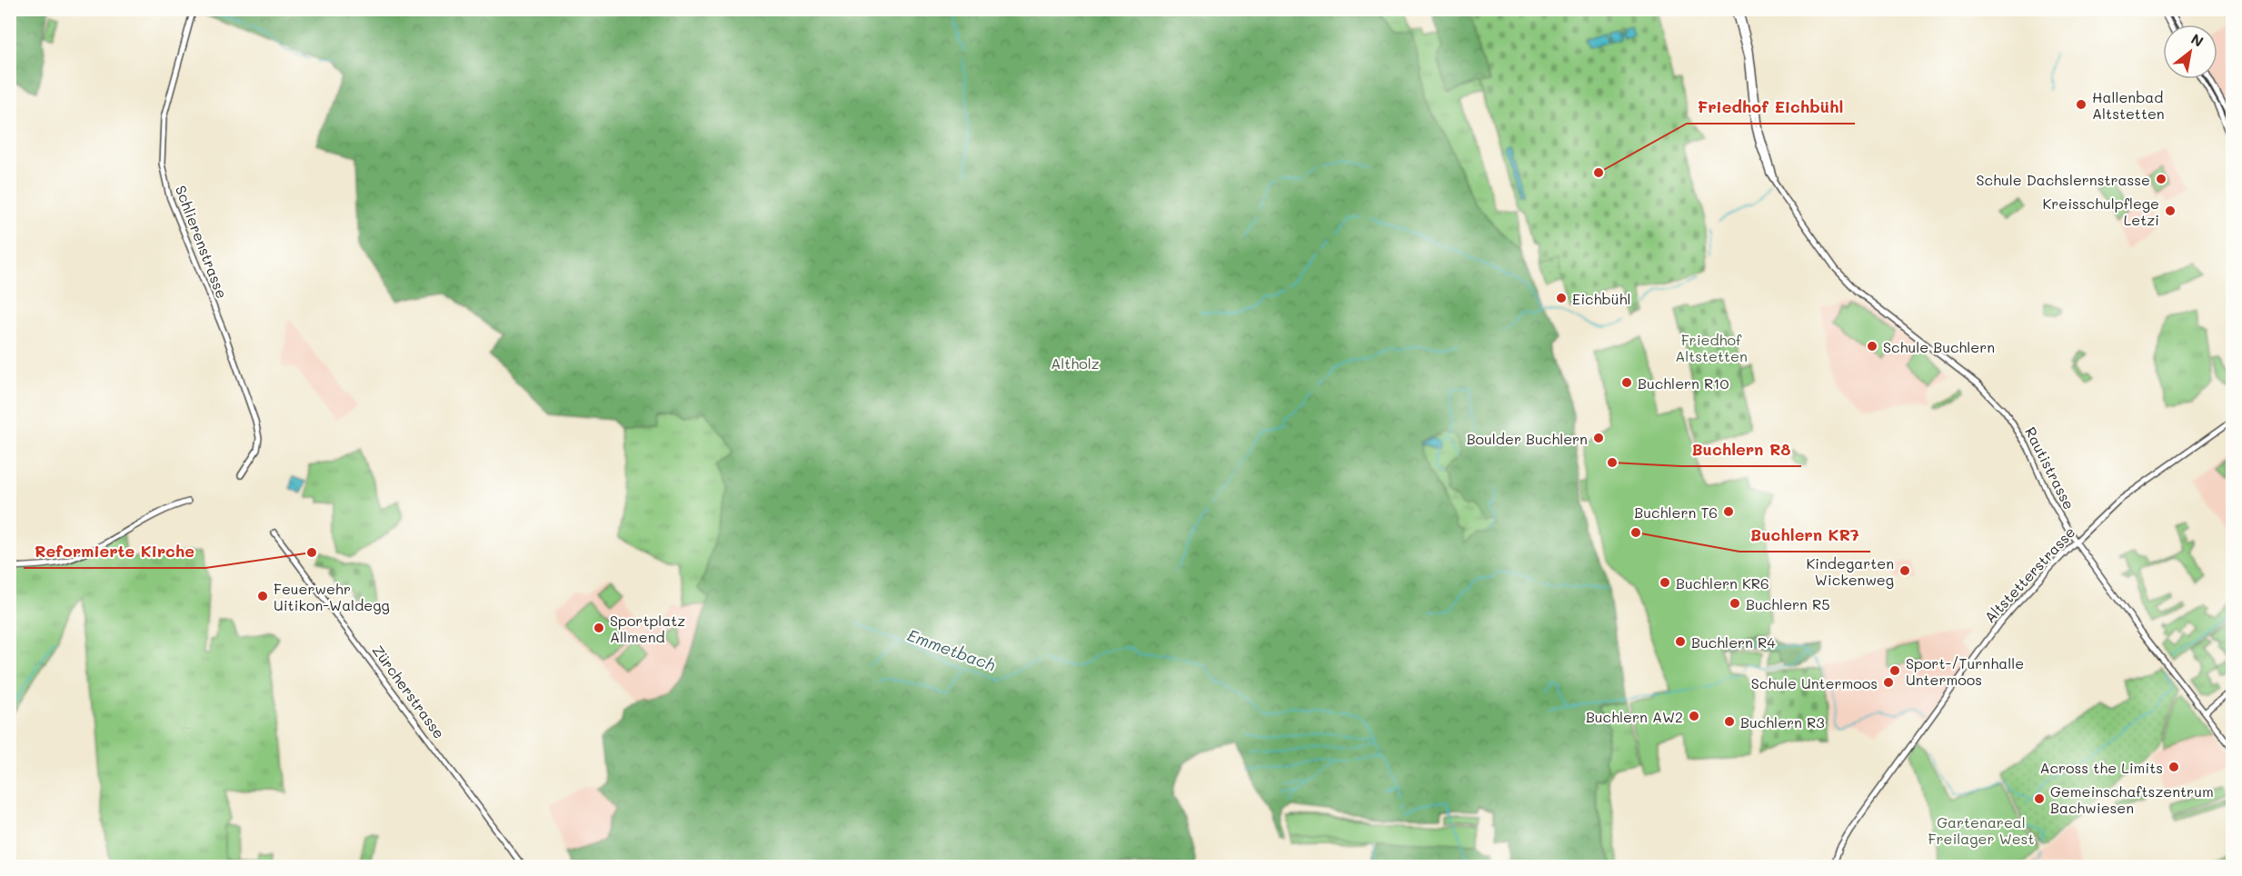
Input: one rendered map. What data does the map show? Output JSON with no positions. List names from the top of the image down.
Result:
{
  "streets": {
    "street": [
      "Schlierenstrasse",
      "Rautistrasse",
      "Altstetterstrasse",
      "Zürcherstrasse"
    ]
  },
  "crossings": [
    ["Rautistrasse", "Altstetterstrasse"]
  ],
  "water": ["Emmetbach"],
  "parks": ["Friedhof Altstetten", "Altholz", "Gartenareal Freilager West"],
  "places": [
    "Hallenbad Altstetten",
    "Friedhof Eichbühl",
    "Schule Dachslernstrasse",
    "Kreisschulpflege Letzi",
    "Eichbühl",
    "Schule Buchlern",
    "Buchlern R10",
    "Boulder Buchlern",
    "Buchlern R8",
    "Buchlern T6",
    "Buchlern KR7",
    "Reformierte Kirche",
    "Kindegarten Wickenweg",
    "Buchlern KR6",
    "Feuerwehr Uitikon-Waldegg",
    "Buchlern R5",
    "Sportplatz Allmend",
    "Buchlern R4",
    "Sport-/Turnhalle Untermoos",
    "Schule Untermoos",
    "Buchlern AW2",
    "Buchlern R3",
    "Across the Limits",
    "Gemeinschaftszentrum Bachwiesen"
  ],
  "north": "top right"
}
